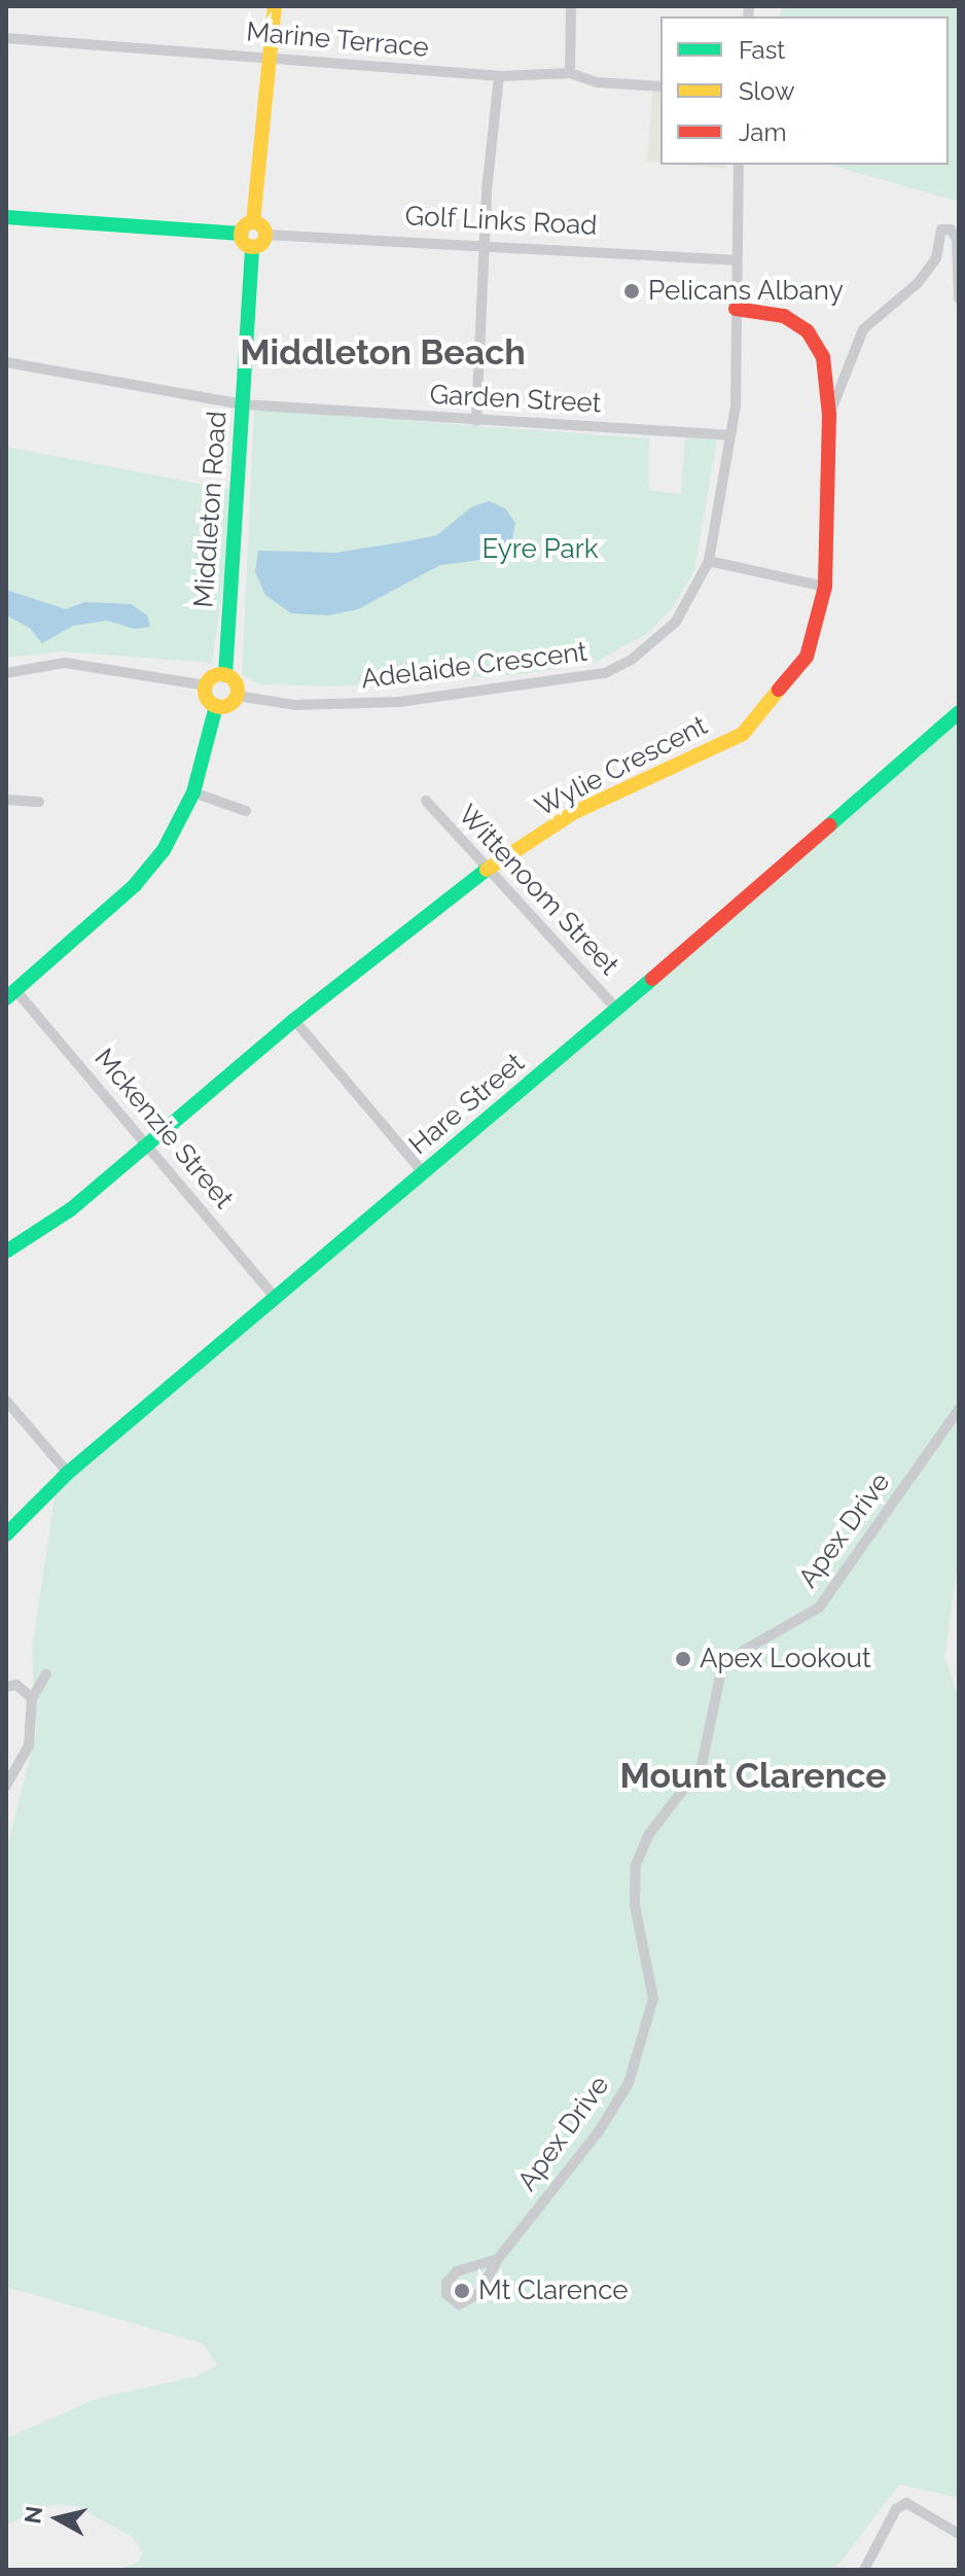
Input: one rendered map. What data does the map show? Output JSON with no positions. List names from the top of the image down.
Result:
{
  "streets": {
    "street": [
      "Marine Terrace",
      "Golf Links Road",
      "Garden Street",
      "Middleton Road",
      "Adelaide Crescent",
      "Wylie Crescent",
      "Wittenoom Street",
      "Hare Street",
      "Mckenzie Street",
      "Apex Drive"
    ]
  },
  "crossings": [
    ["Golf Links Road", "Adelaide Crescent"],
    ["Garden Street", "Middleton Road"],
    ["Garden Street", "Adelaide Crescent"],
    ["Middleton Road", "Adelaide Crescent"],
    ["Adelaide Crescent", "Wylie Crescent"],
    ["Wylie Crescent", "Wittenoom Street"],
    ["Wylie Crescent", "Mckenzie Street"],
    ["Wittenoom Street", "Hare Street"],
    ["Hare Street", "Mckenzie Street"]
  ],
  "districts": ["Middleton Beach", "Mount Clarence"],
  "parks": ["Eyre Park"],
  "places": ["Pelicans Albany", "Apex Lookout", "Mt Clarence"],
  "legend": ["Fast", "Slow", "Jam"],
  "north": "left"
}
